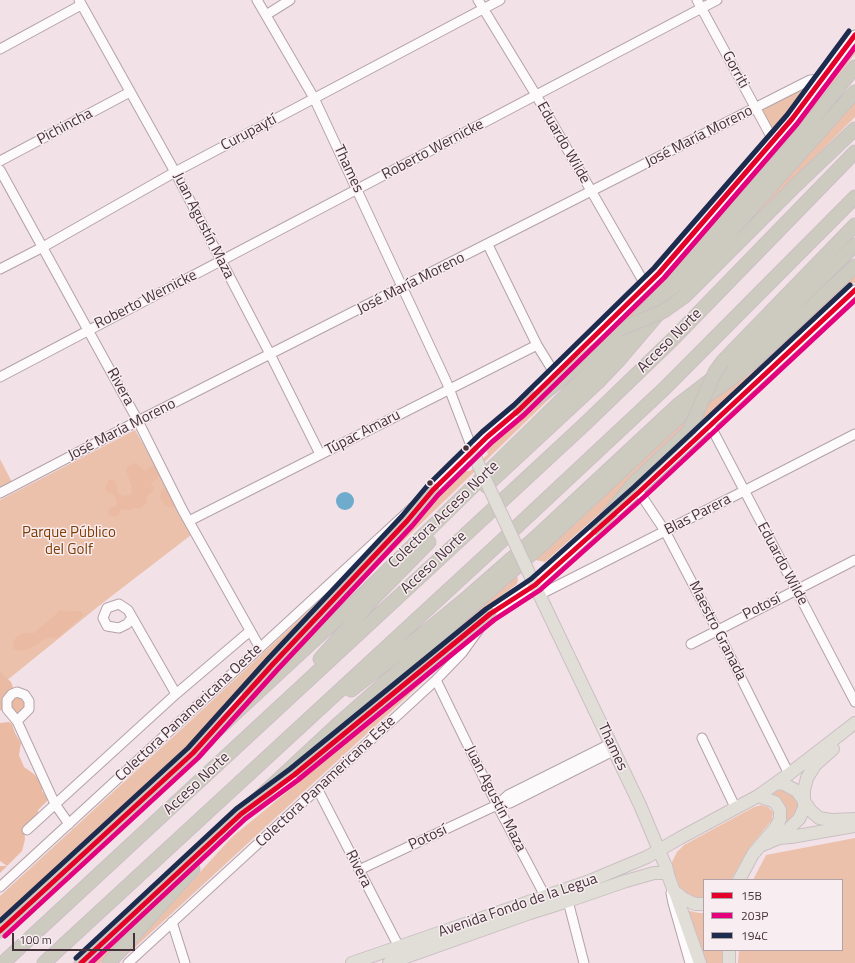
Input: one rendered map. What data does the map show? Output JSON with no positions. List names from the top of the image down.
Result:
{
  "streets": {
    "highway": ["Acceso Norte", "Colectora Acceso Norte"],
    "main road": ["Thames", "Avenida Fondo de la Legua"],
    "street": [
      "Gorriti",
      "Pichincha",
      "Curupaytí",
      "José María Moreno",
      "Eduardo Wilde",
      "Roberto Wernicke",
      "Juan Agustín Maza",
      "Rivera",
      "Túpac Amaru",
      "Blas Parera",
      "Potosí",
      "Maestro Granada",
      "Colectora Panamericana Oeste",
      "Colectora Panamericana Este"
    ]
  },
  "crossings": [
    ["Gorriti", "José María Moreno"],
    ["Gorriti", "Roberto Wernicke"],
    ["Gorriti", "Colectora Panamericana Oeste"],
    ["Pichincha", "Juan Agustín Maza"],
    ["Curupaytí", "Eduardo Wilde"],
    ["Curupaytí", "Thames"],
    ["Curupaytí", "Juan Agustín Maza"],
    ["Curupaytí", "Rivera"],
    ["José María Moreno", "Eduardo Wilde"],
    ["José María Moreno", "Thames"],
    ["José María Moreno", "Juan Agustín Maza"],
    ["José María Moreno", "Rivera"],
    ["José María Moreno", "Colectora Panamericana Oeste"],
    ["Eduardo Wilde", "Roberto Wernicke"],
    ["Eduardo Wilde", "Blas Parera"],
    ["Eduardo Wilde", "Potosí"],
    ["Eduardo Wilde", "Colectora Panamericana Oeste"],
    ["Eduardo Wilde", "Colectora Panamericana Este"],
    ["Roberto Wernicke", "Thames"],
    ["Roberto Wernicke", "Juan Agustín Maza"],
    ["Roberto Wernicke", "Rivera"],
    ["Thames", "Túpac Amaru"],
    ["Thames", "Blas Parera"],
    ["Thames", "Potosí"],
    ["Thames", "Colectora Panamericana Oeste"],
    ["Thames", "Colectora Panamericana Este"],
    ["Thames", "Avenida Fondo de la Legua"],
    ["Juan Agustín Maza", "Túpac Amaru"],
    ["Juan Agustín Maza", "Potosí"],
    ["Juan Agustín Maza", "Colectora Panamericana Este"],
    ["Juan Agustín Maza", "Avenida Fondo de la Legua"],
    ["Rivera", "Túpac Amaru"],
    ["Rivera", "Potosí"],
    ["Rivera", "Colectora Panamericana Oeste"],
    ["Rivera", "Colectora Panamericana Este"],
    ["Rivera", "Avenida Fondo de la Legua"],
    ["Blas Parera", "Maestro Granada"],
    ["Blas Parera", "Colectora Panamericana Este"],
    ["Potosí", "Maestro Granada"],
    ["Maestro Granada", "Colectora Panamericana Este"]
  ],
  "parks": ["Parque Público del Golf"],
  "lines": ["transit line 194C", "transit line 15B", "transit line 203P"],
  "legend": ["15B", "203P", "194C"],
  "scale_bar": "100 m"
}
